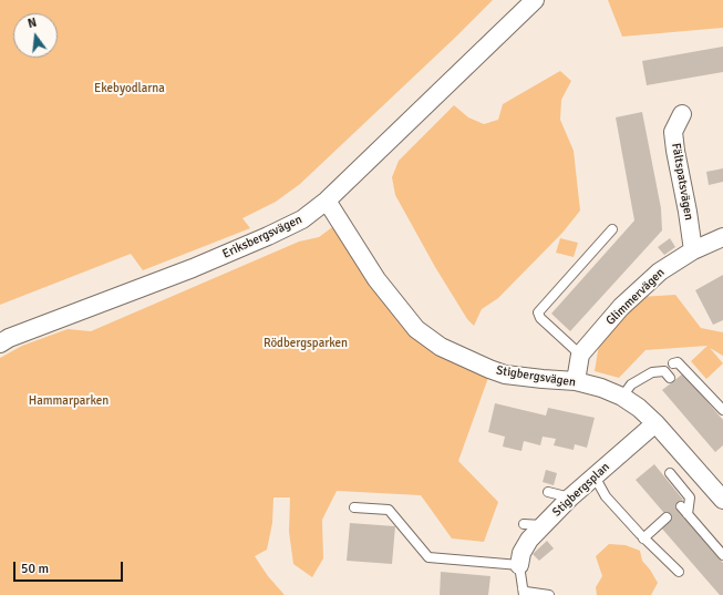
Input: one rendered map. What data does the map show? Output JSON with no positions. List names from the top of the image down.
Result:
{
  "streets": {
    "street": [
      "Fältspatsvägen",
      "Eriksbergsvägen",
      "Glimmervägen",
      "Stigbergsvägen",
      "Stigbergsplan"
    ]
  },
  "crossings": [
    ["Fältspatsvägen", "Glimmervägen"],
    ["Eriksbergsvägen", "Stigbergsvägen"],
    ["Stigbergsvägen", "Stigbergsplan"]
  ],
  "parks": ["Ekebyodlarna", "Rödbergsparken", "Hammarparken"],
  "scale_bar": "50 m",
  "north": "top"
}
